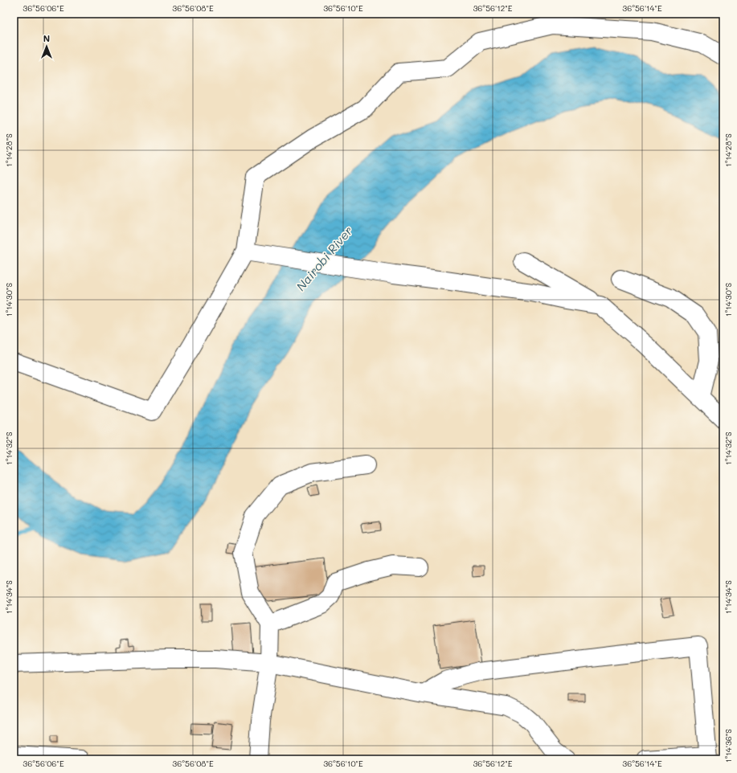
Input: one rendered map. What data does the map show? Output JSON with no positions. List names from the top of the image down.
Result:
{
  "water": ["Nairobi River"],
  "north": "top",
  "coordinates": [
    "36°56'06\"E",
    "36°56'08\"E",
    "36°56'10\"E",
    "36°56'12\"E",
    "36°56'14\"E",
    "1°14'28\"S",
    "1°14'30\"S",
    "1°14'32\"S",
    "1°14'34\"S",
    "1°14'36\"S"
  ]
}
